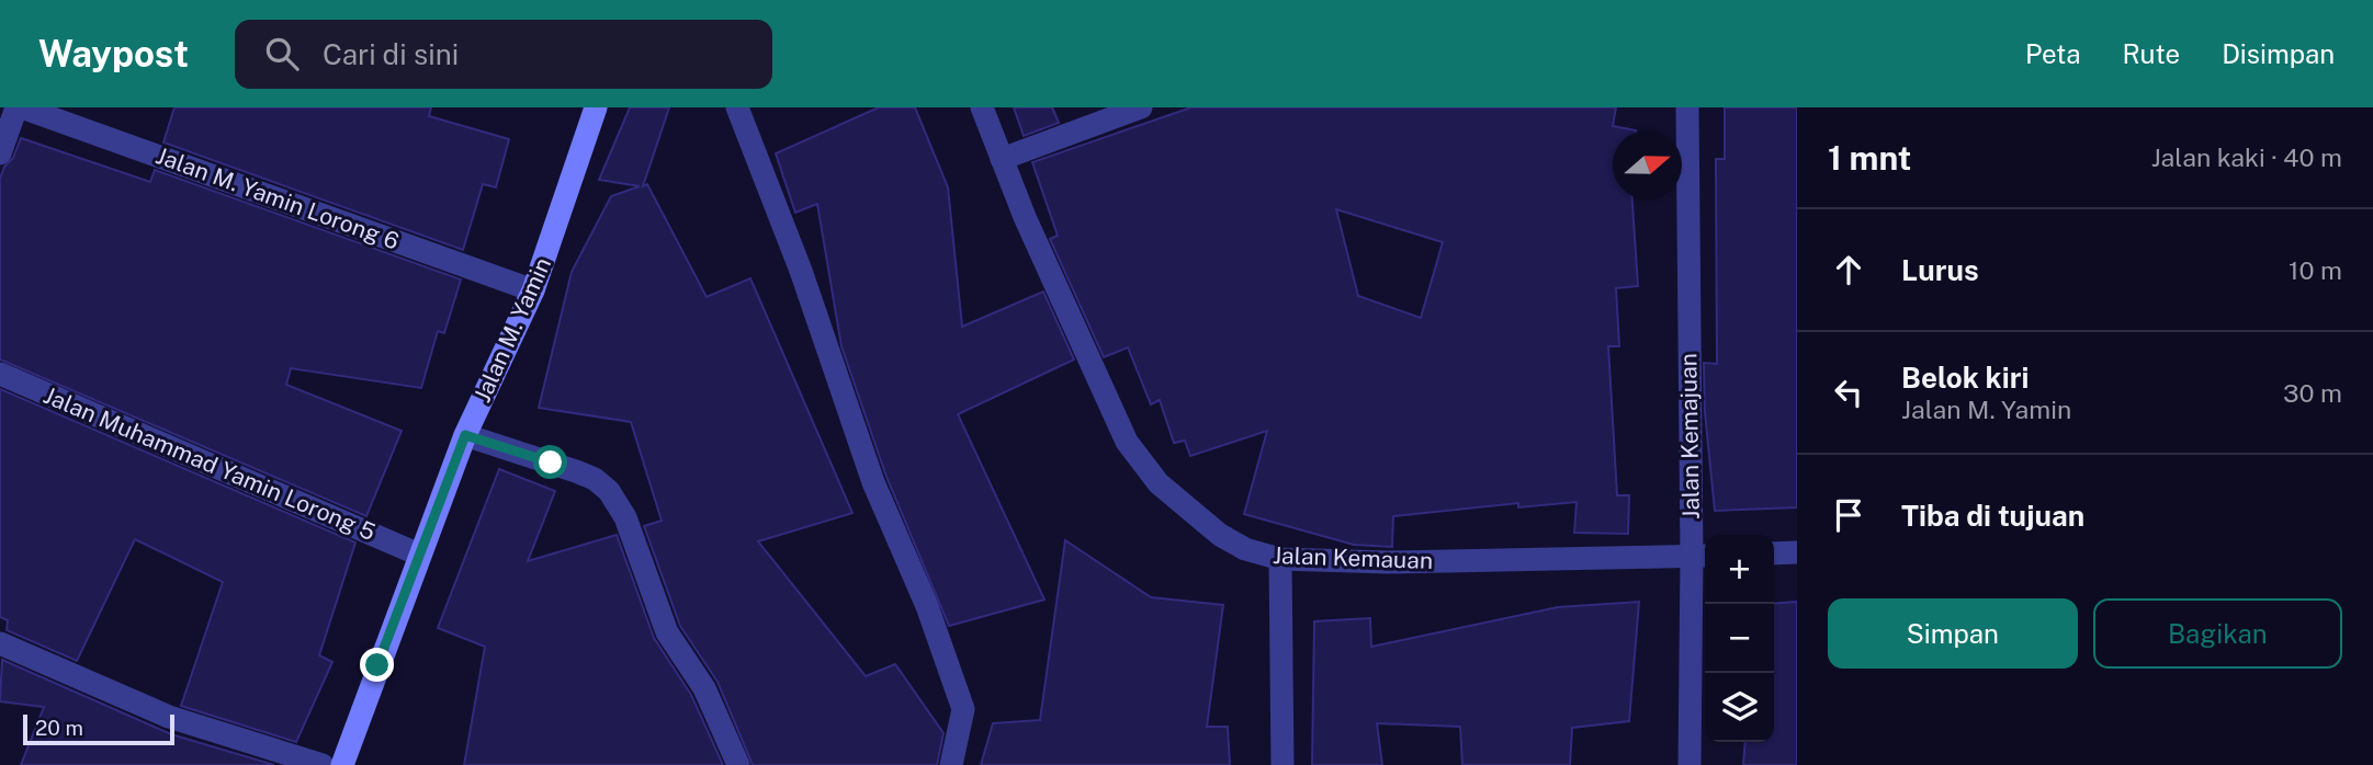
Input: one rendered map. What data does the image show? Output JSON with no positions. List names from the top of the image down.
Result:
{
  "streets": {
    "street": [
      "Jalan M. Yamin Lorong 6",
      "Jalan M. Yamin",
      "Jalan Kemajuan",
      "Jalan Muhammad Yamin Lorong 5",
      "Jalan Kemauan"
    ]
  },
  "crossings": [
    ["Jalan M. Yamin Lorong 6", "Jalan M. Yamin"],
    ["Jalan M. Yamin", "Jalan Muhammad Yamin Lorong 5"],
    ["Jalan Kemajuan", "Jalan Kemauan"]
  ],
  "scale_bar": "20 m",
  "north": "right",
  "page": {
    "header": "Waypost",
    "search": "Cari di sini",
    "nav": ["Peta", "Rute", "Disimpan"],
    "heading": ["1 mnt", "Jalan kaki · 40 m"],
    "list": [
      ["Lurus", "10 m"],
      ["Belok kiri", "Jalan M. Yamin", "30 m"],
      "Tiba di tujuan"
    ],
    "map_buttons": ["+", "−"],
    "buttons": ["Simpan", "Bagikan"],
    "scale": "20 m"
  }
}
